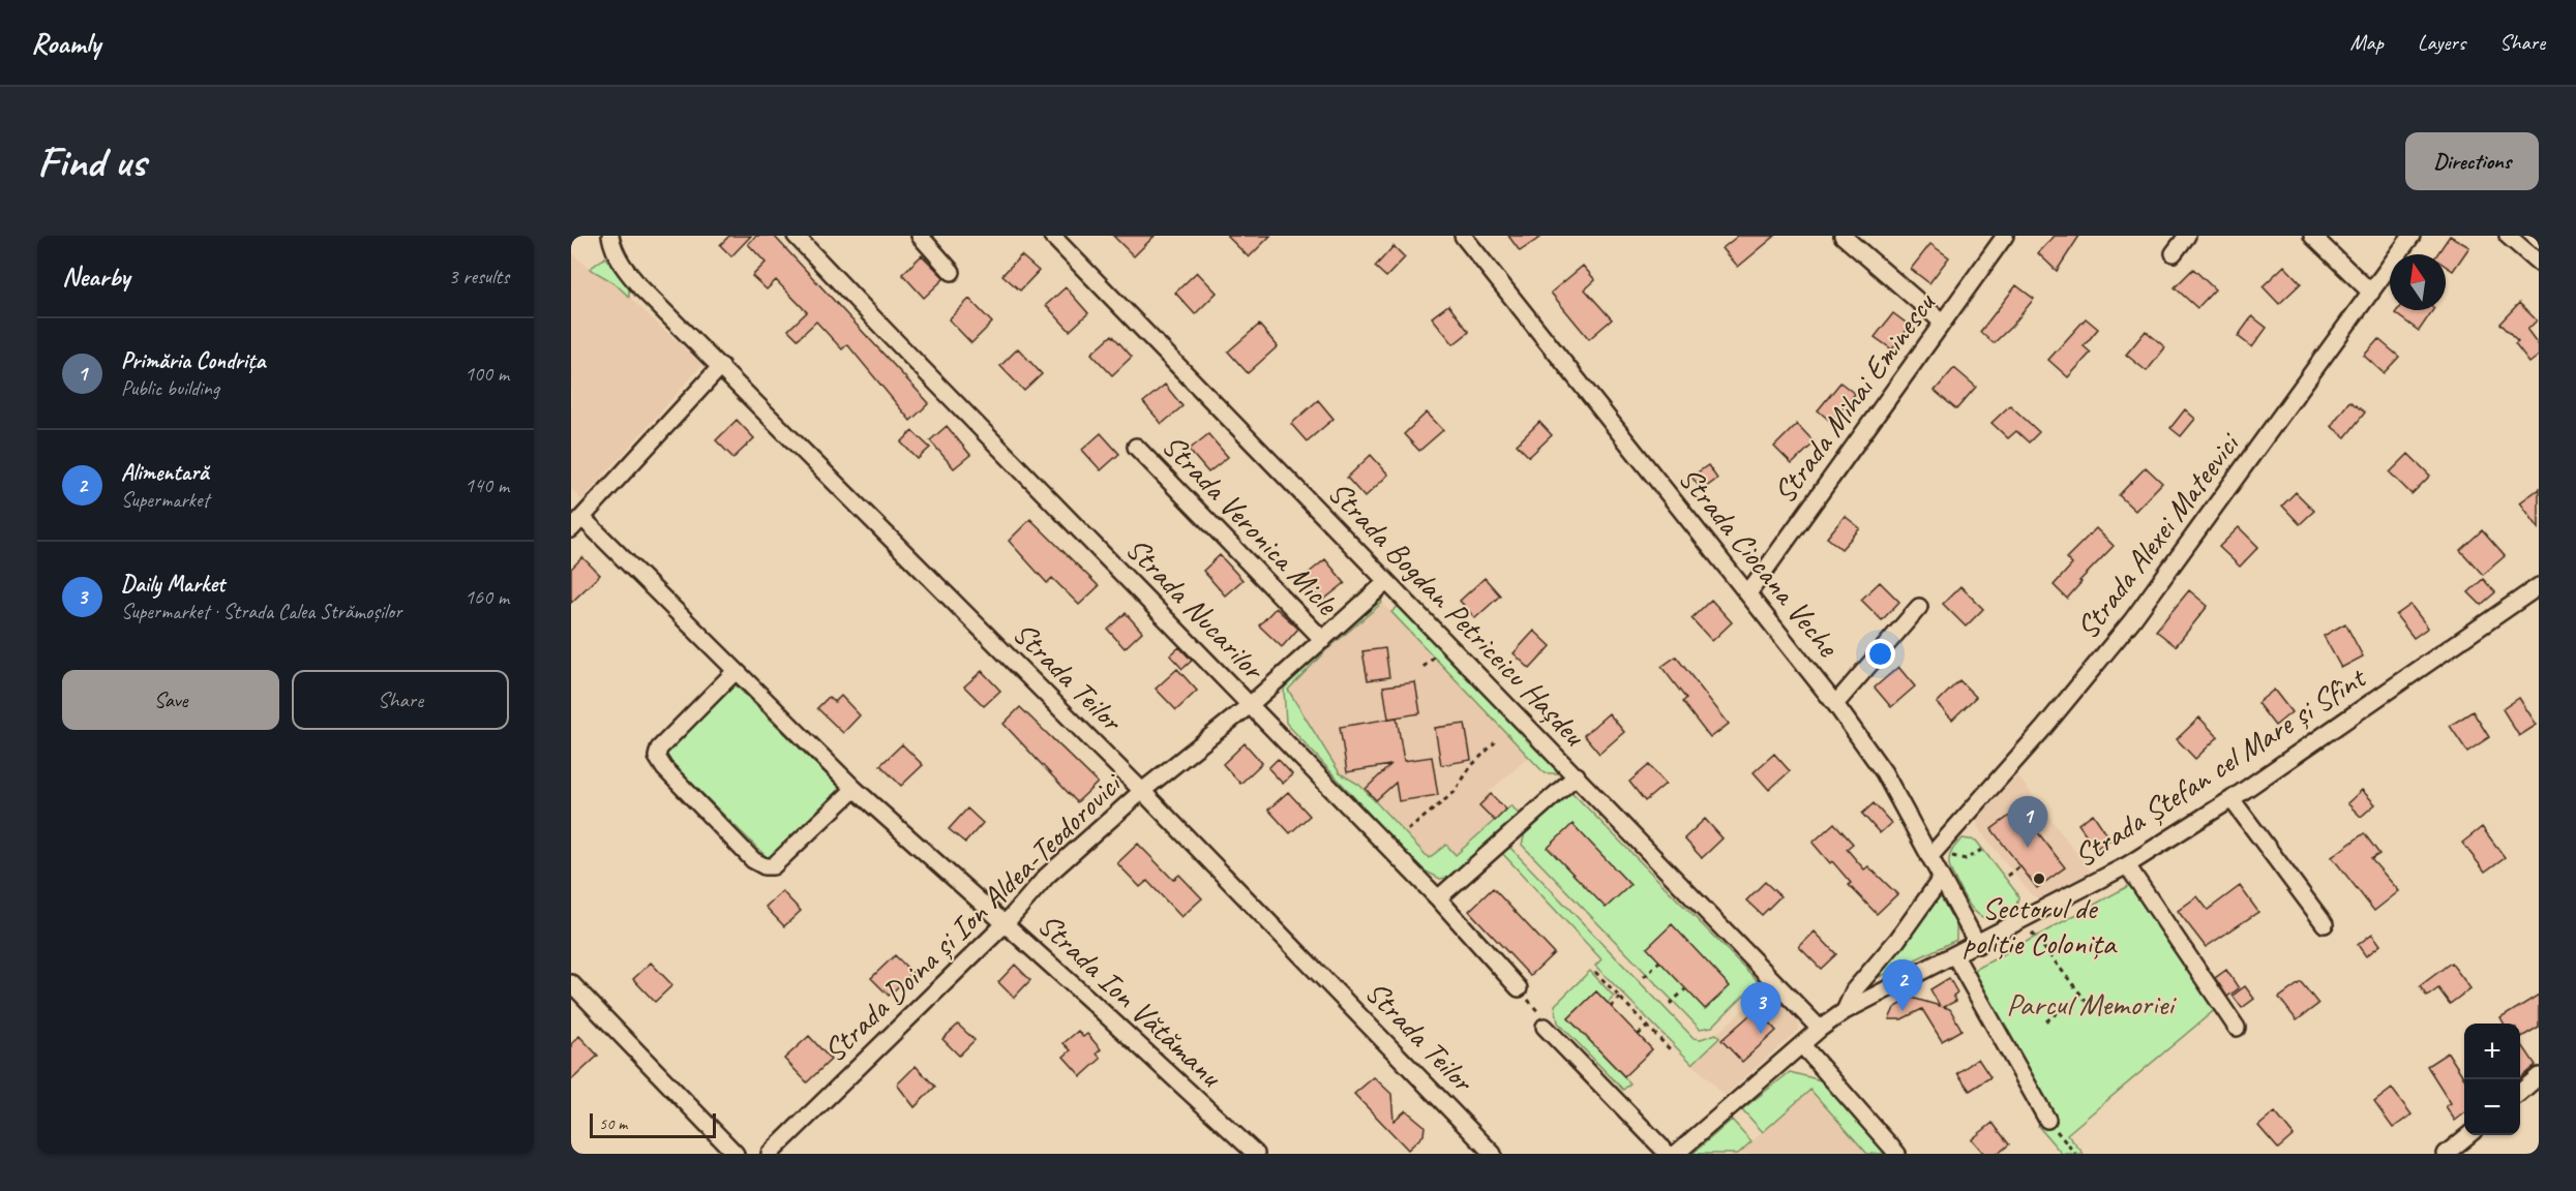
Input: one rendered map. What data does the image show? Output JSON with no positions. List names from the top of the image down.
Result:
{
  "streets": {
    "street": [
      "Strada Mihai Eminescu",
      "Strada Veronica Micle",
      "Strada Alexei Mateevici",
      "Strada Ciocana Veche",
      "Strada Nucarilor",
      "Strada Bogdan Petriceicu Hașdeu",
      "Strada Teilor",
      "Strada Ștefan cel Mare și Sfînt",
      "Strada Doina și Ion Aldea-Teodorovici",
      "Strada Ion Vătămanu"
    ]
  },
  "crossings": [
    ["Strada Mihai Eminescu", "Strada Ciocana Veche"],
    ["Strada Veronica Micle", "Strada Doina și Ion Aldea-Teodorovici"],
    ["Strada Alexei Mateevici", "Strada Ciocana Veche"],
    ["Strada Ciocana Veche", "Strada Ștefan cel Mare și Sfînt"],
    ["Strada Nucarilor", "Strada Doina și Ion Aldea-Teodorovici"],
    ["Strada Bogdan Petriceicu Hașdeu", "Strada Ștefan cel Mare și Sfînt"],
    ["Strada Bogdan Petriceicu Hașdeu", "Strada Doina și Ion Aldea-Teodorovici"],
    ["Strada Teilor", "Strada Doina și Ion Aldea-Teodorovici"],
    ["Strada Doina și Ion Aldea-Teodorovici", "Strada Ion Vătămanu"]
  ],
  "parks": ["Parcul Memoriei"],
  "places": ["Sectorul de poliție Colonița"],
  "scale_bar": "50 m",
  "north": "top",
  "page": {
    "header": "Roamly",
    "nav": ["Map", "Layers", "Share"],
    "buttons": [
      "Directions",
      ["Save", "Share"]
    ],
    "title": "Find us",
    "heading": ["Nearby", "3 results"],
    "list": [
      {
        "mark": "1",
        "name": "Primăria Condrița",
        "note": "Public building",
        "value": "100 m"
      },
      {
        "mark": "2",
        "name": "Alimentară",
        "note": "Supermarket",
        "value": "140 m"
      },
      {
        "mark": "3",
        "name": "Daily Market",
        "note": "Supermarket · Strada Calea Strămoșilor",
        "value": "160 m"
      }
    ],
    "pins": ["1", "2", "3"],
    "map_buttons": ["+", "−"],
    "scale": "50 m"
  }
}
